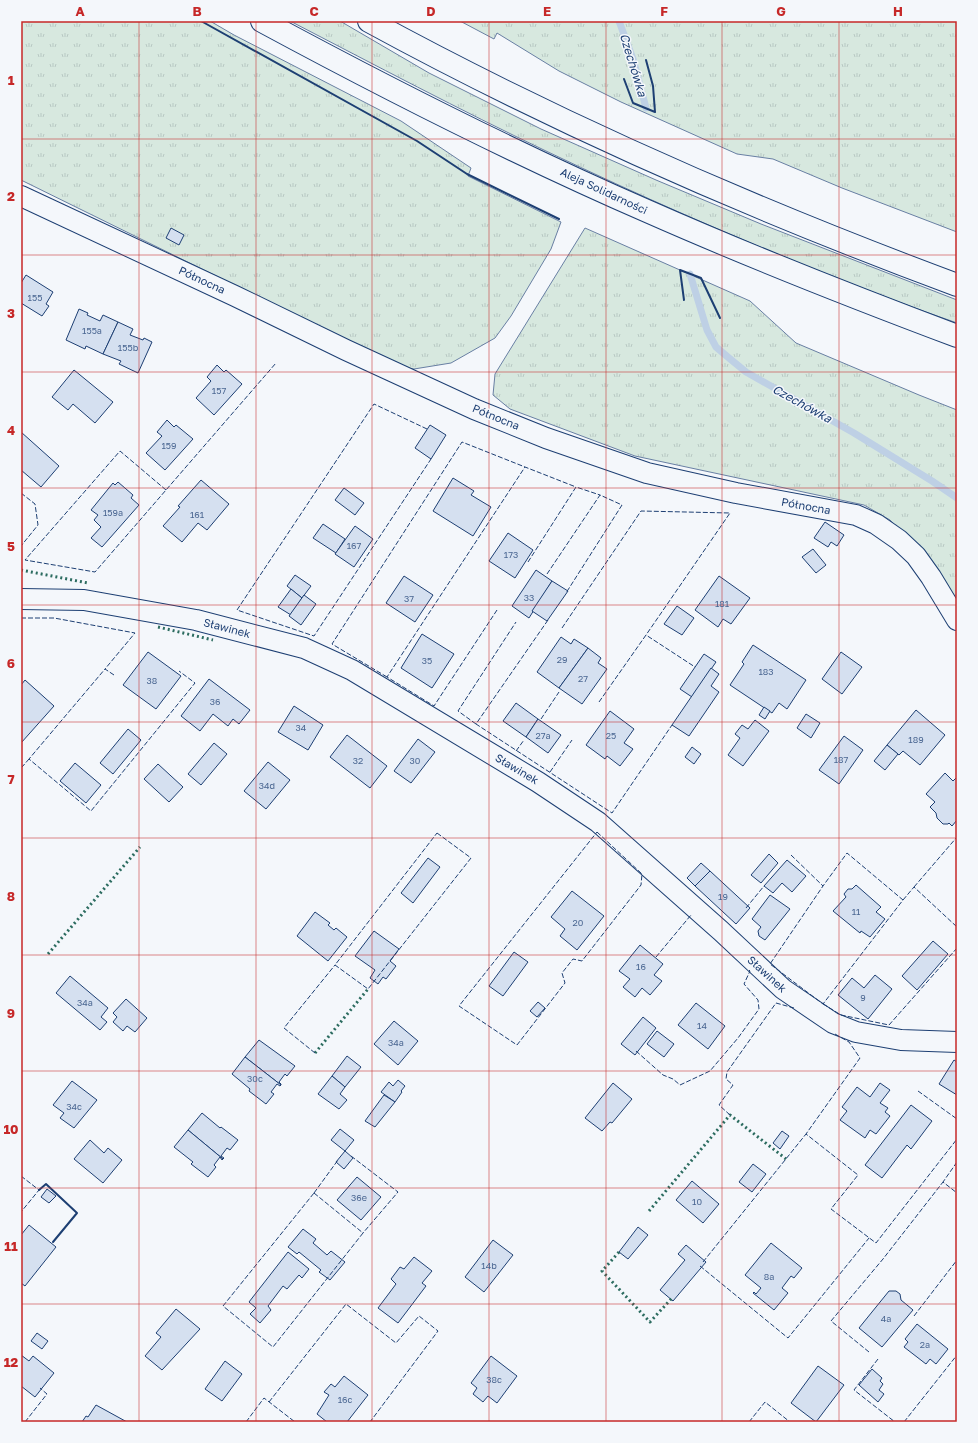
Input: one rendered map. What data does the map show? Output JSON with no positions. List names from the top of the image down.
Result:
{
  "streets": {
    "main road": ["Aleja Solidarności"],
    "street": ["Północna", "Sławinek"]
  },
  "water": ["Czechówka"],
  "house_numbers": [
    "155",
    "155a",
    "155b",
    "157",
    "159",
    "159a",
    "161",
    "167",
    "173",
    "33",
    "37",
    "181",
    "29",
    "35",
    "183",
    "27",
    "38",
    "36",
    "34",
    "27a",
    "25",
    "189",
    "187",
    "32",
    "30",
    "34d",
    "19",
    "11",
    "20",
    "16",
    "9",
    "34a",
    "14",
    "34a",
    "30c",
    "34c",
    "36e",
    "10",
    "14b",
    "8a",
    "4a",
    "2a",
    "38c",
    "16c"
  ],
  "grid": {
    "columns": [
      "A",
      "B",
      "C",
      "D",
      "E",
      "F",
      "G",
      "H"
    ],
    "rows": [
      "1",
      "2",
      "3",
      "4",
      "5",
      "6",
      "7",
      "8",
      "9",
      "10",
      "11",
      "12"
    ]
  }
}
